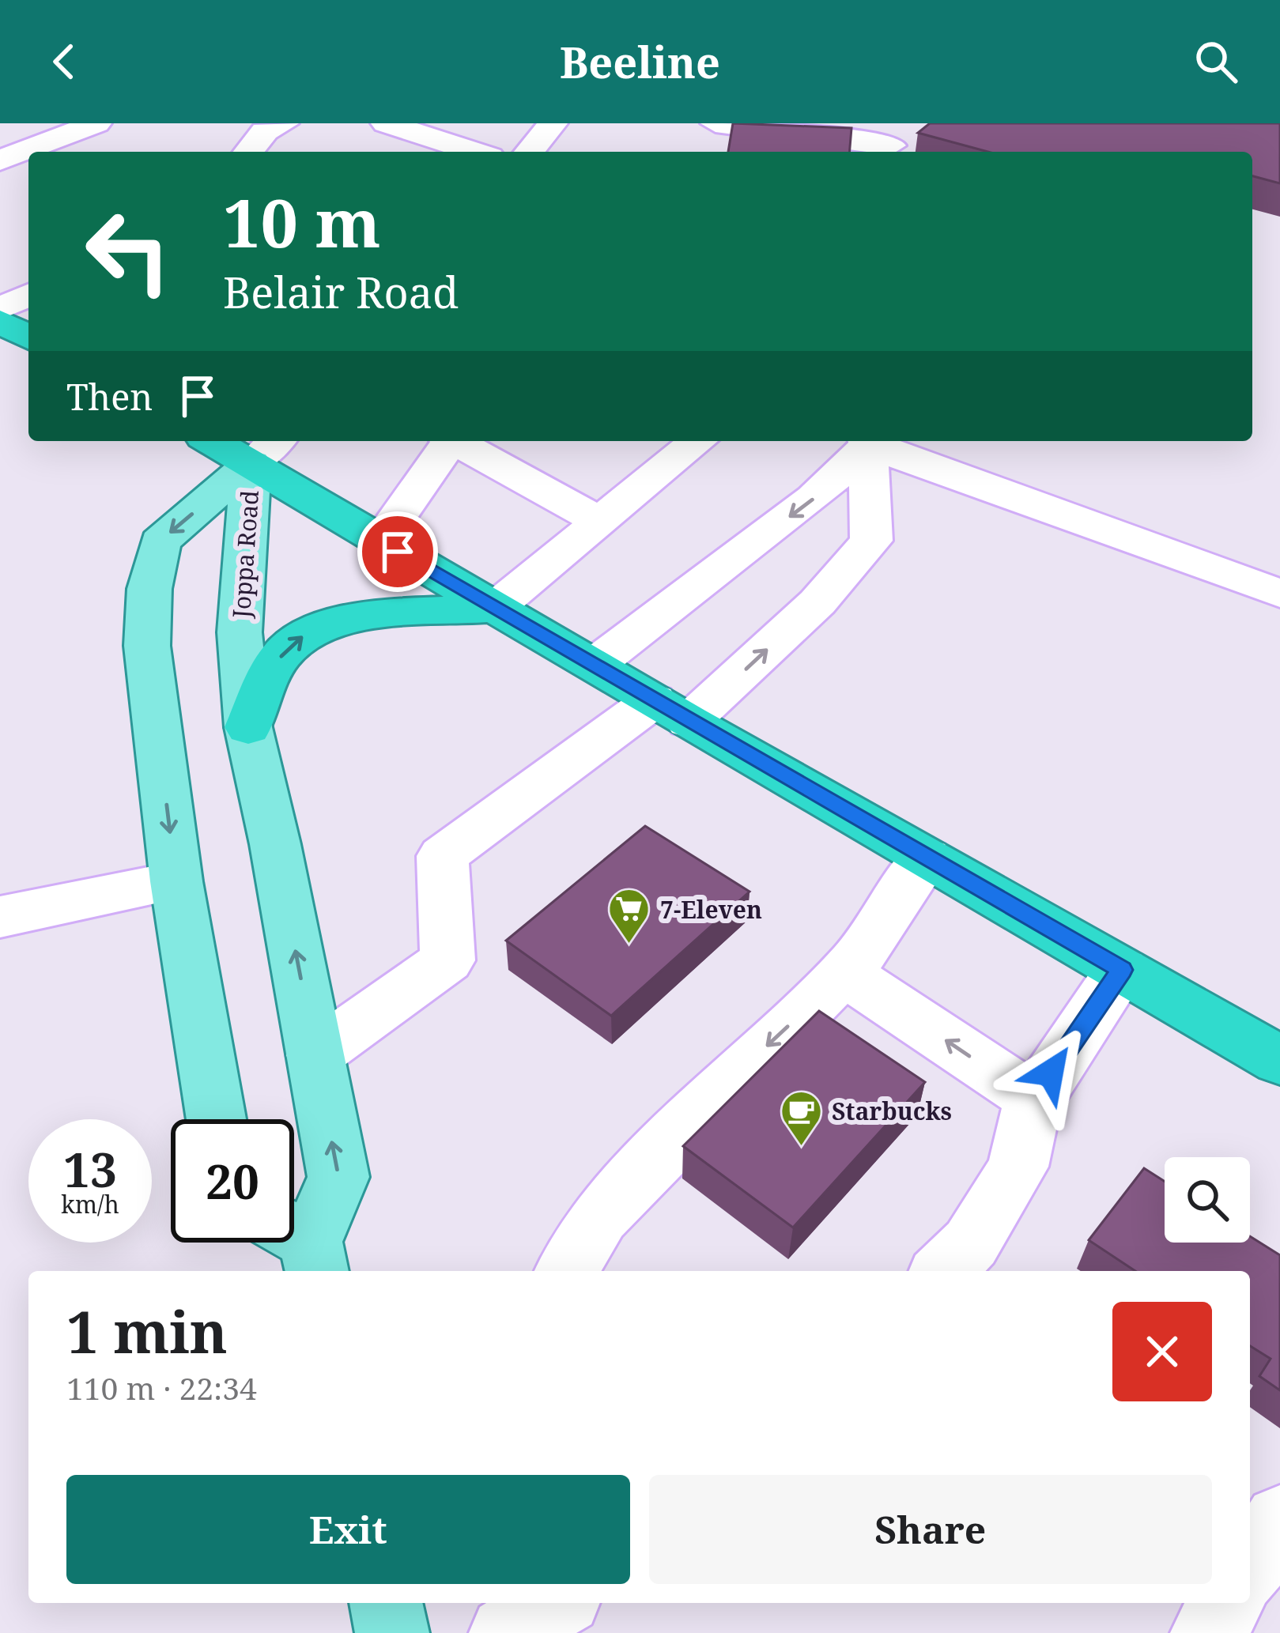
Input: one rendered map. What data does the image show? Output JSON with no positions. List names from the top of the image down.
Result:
{
  "streets": {
    "main road": ["Joppa Road"]
  },
  "places": {
    "supermarket": ["7-Eleven"],
    "cafe": ["Starbucks"]
  },
  "page": {
    "header": "Beeline",
    "turn": ["10 m", "Belair Road"],
    "then": "Then",
    "speed": "13 km/h",
    "limit": "20",
    "heading": ["1 min", "110 m · 22:34"],
    "buttons": ["Exit", "Share"]
  }
}
